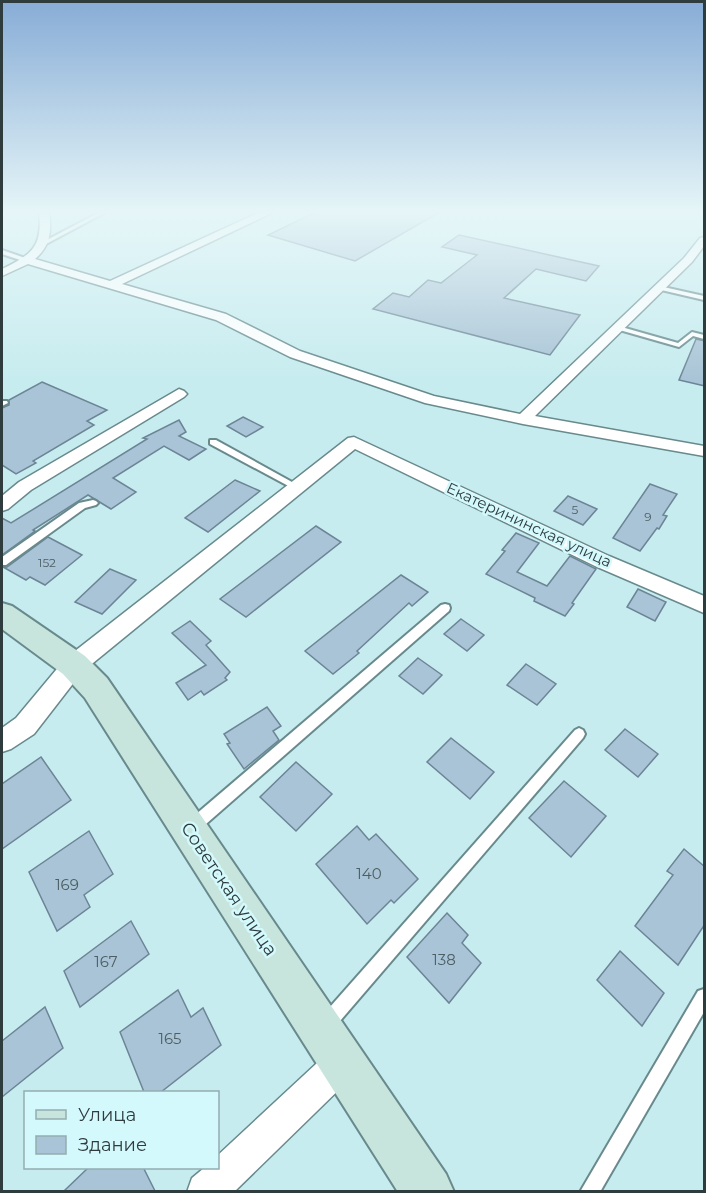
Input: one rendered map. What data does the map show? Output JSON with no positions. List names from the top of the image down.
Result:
{
  "streets": {
    "street": ["Екатерининская улица", "Советская улица"]
  },
  "house_numbers": [
    "5",
    "9",
    "152",
    "140",
    "169",
    "138",
    "167",
    "165"
  ],
  "legend": ["Улица", "Здание"]
}
